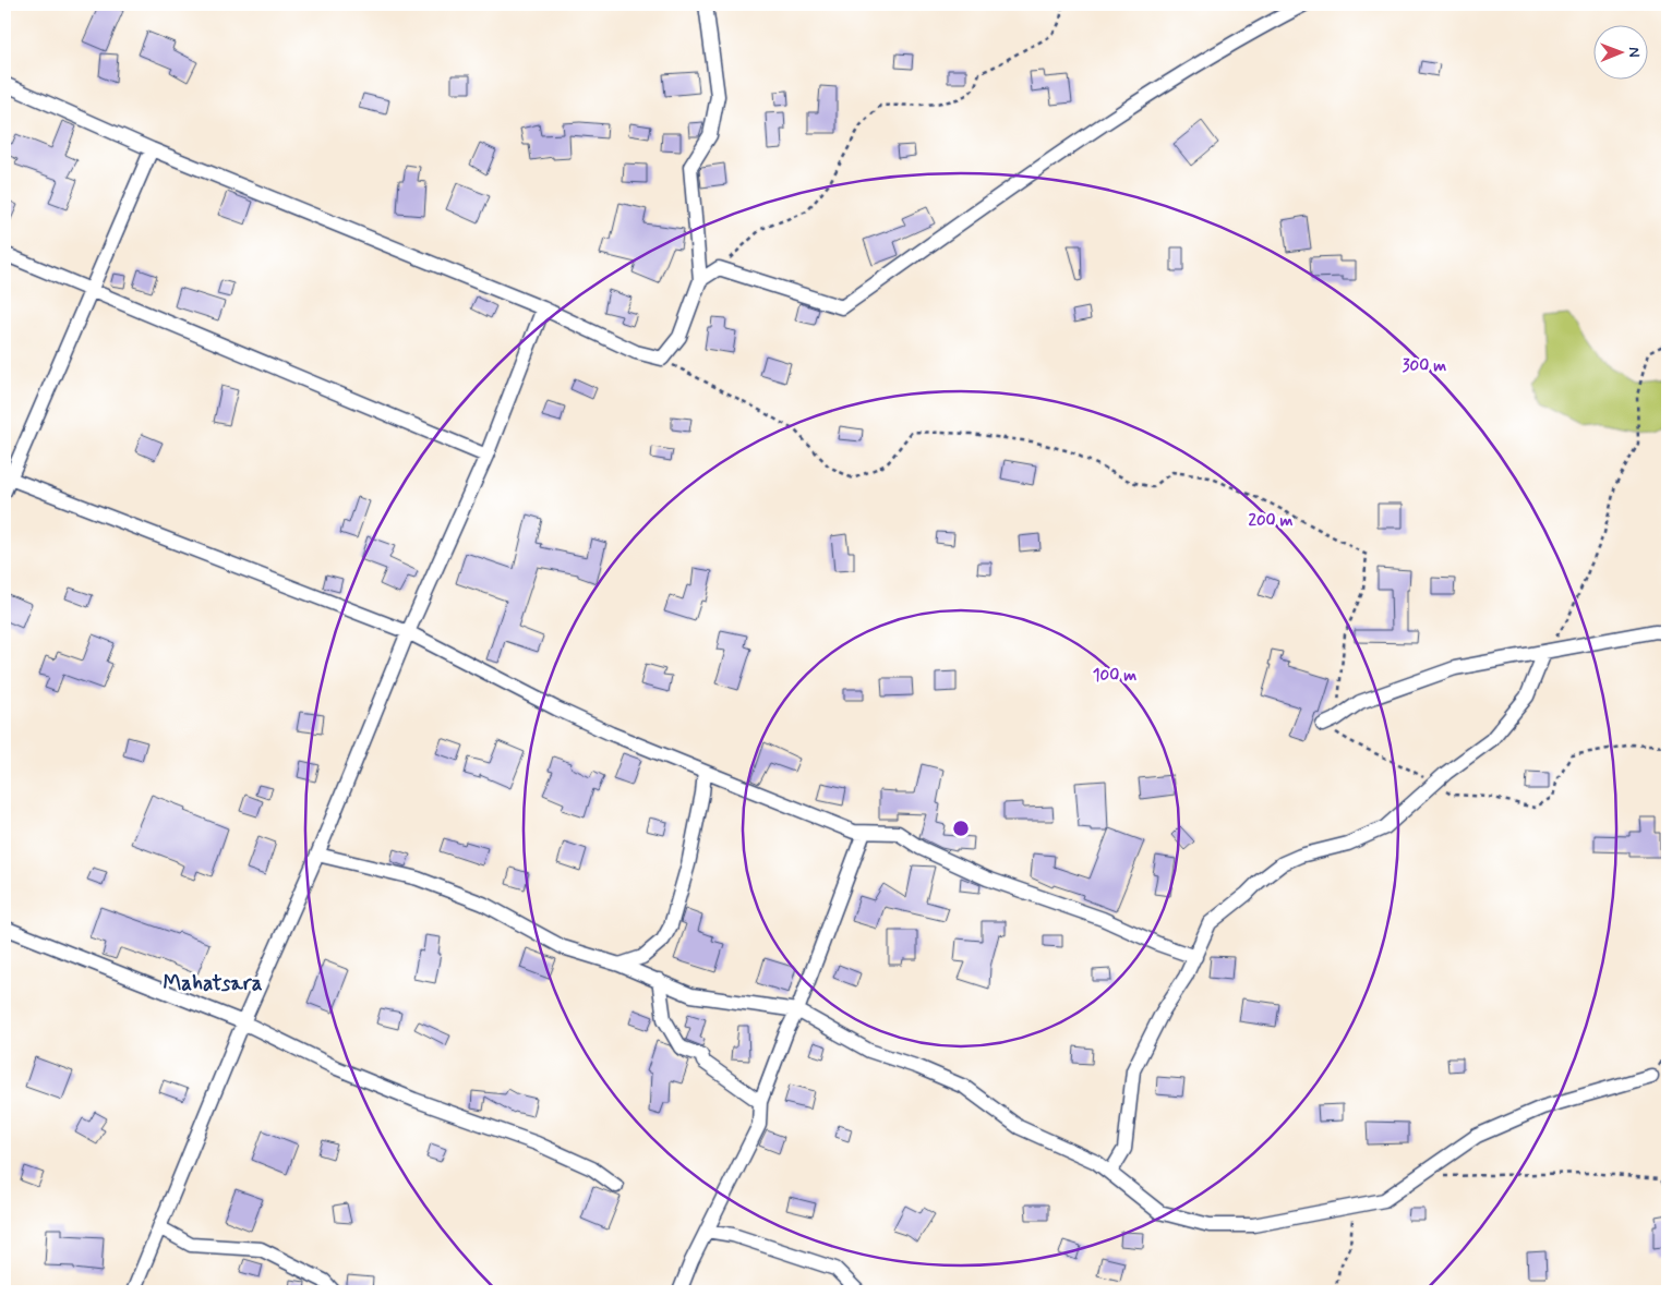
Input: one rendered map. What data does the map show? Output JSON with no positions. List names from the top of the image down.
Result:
{
  "districts": ["Mahatsara"],
  "north": "right",
  "rings": ["300 m", "200 m", "100 m"]
}
